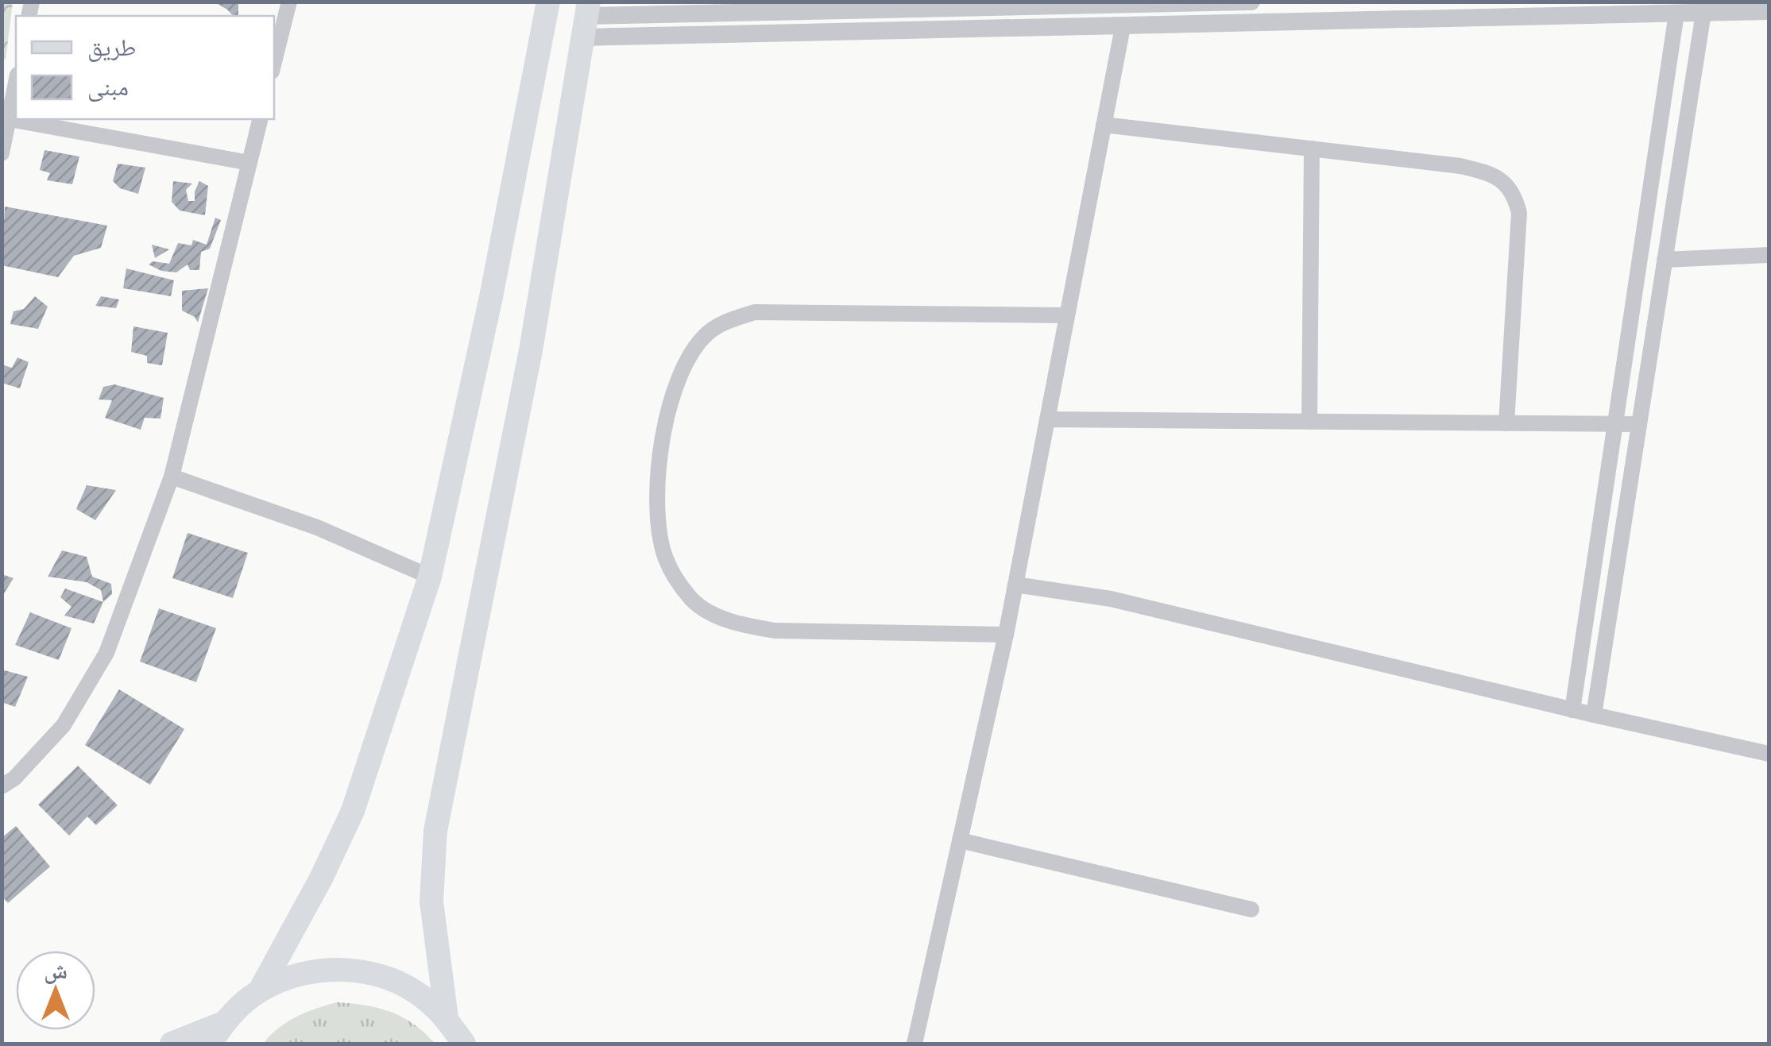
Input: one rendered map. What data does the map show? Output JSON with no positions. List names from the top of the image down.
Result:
{
  "legend": ["طريق", "مبنى"],
  "north": "top"
}
